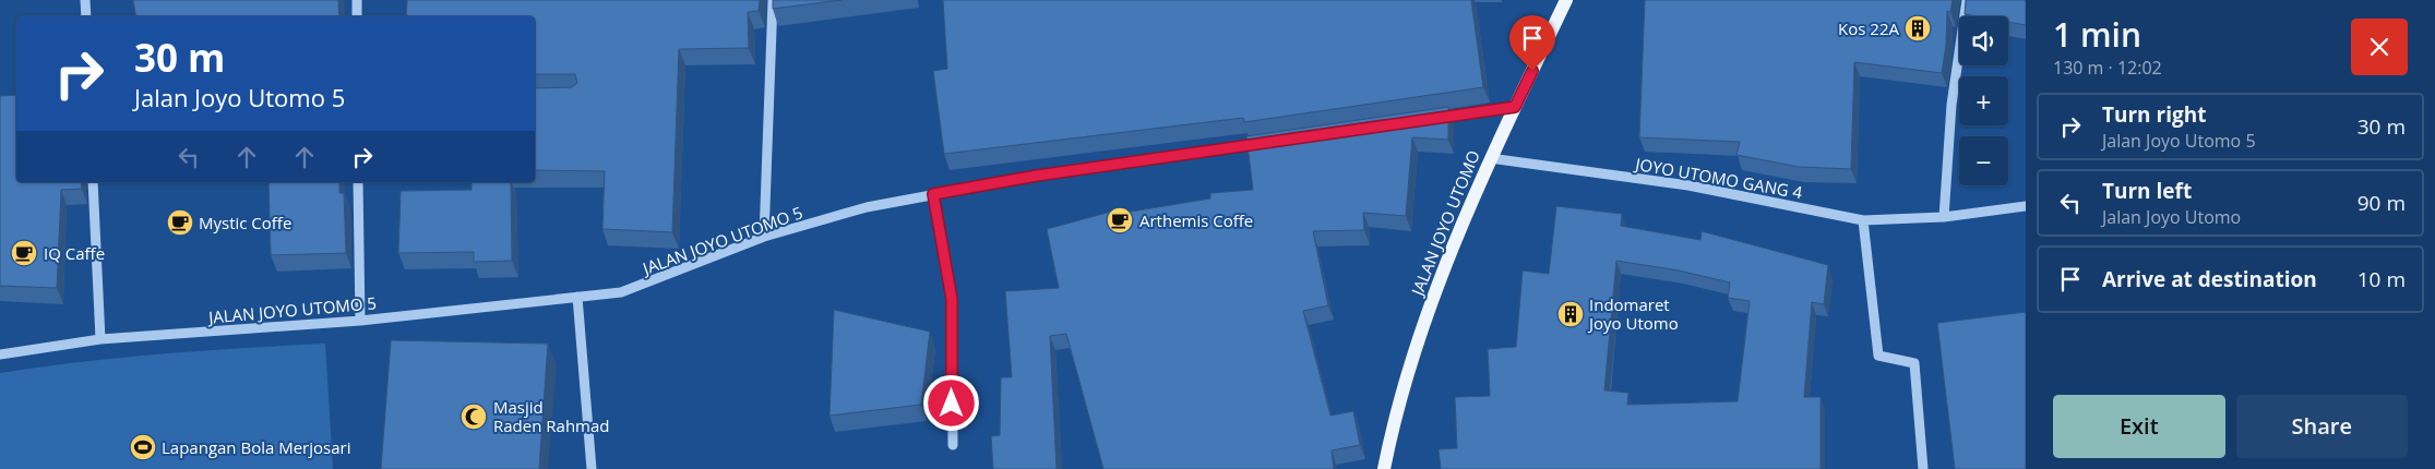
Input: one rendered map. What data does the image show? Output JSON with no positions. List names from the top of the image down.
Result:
{
  "streets": {
    "main road": ["JALAN JOYO UTOMO"],
    "street": ["JOYO UTOMO GANG 4", "JALAN JOYO UTOMO 5"]
  },
  "crossings": [
    ["JOYO UTOMO GANG 4", "JALAN JOYO UTOMO"]
  ],
  "places": {
    "building": ["Kos 22A", "Indomaret Joyo Utomo"],
    "cafe": ["Arthemis Coffe", "Mystic Coffe", "IQ Caffe"],
    "mosque": ["Masjid Raden Rahmad"],
    "sports": ["Lapangan Bola Merjosari"]
  },
  "page": {
    "heading": ["1 min", "130 m · 12:02"],
    "map_buttons": ["+", "−"],
    "turn": ["30 m", "Jalan Joyo Utomo 5"],
    "list": [
      {
        "name": "Turn right",
        "note": "Jalan Joyo Utomo 5",
        "value": "30 m"
      },
      {
        "name": "Turn left",
        "note": "Jalan Joyo Utomo",
        "value": "90 m"
      },
      {
        "name": "Arrive at destination",
        "value": "10 m"
      }
    ],
    "buttons": ["Exit", "Share"]
  }
}
